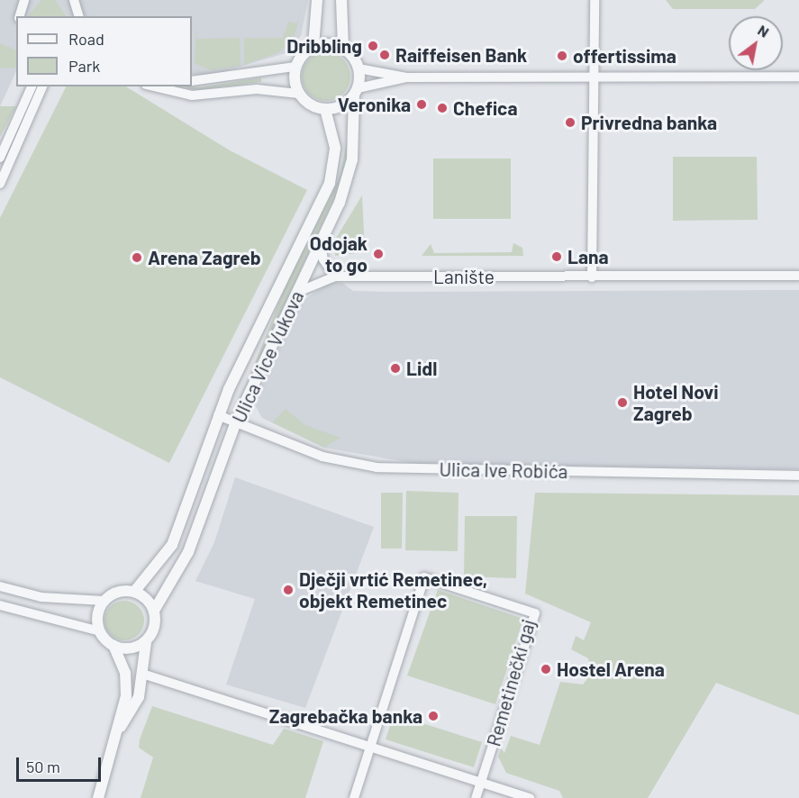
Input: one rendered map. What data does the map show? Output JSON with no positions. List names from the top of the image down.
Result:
{
  "streets": {
    "street": [
      "Lanište",
      "Ulica Vice Vukova",
      "Ulica Ive Robića",
      "Remetinečki gaj"
    ]
  },
  "crossings": [
    ["Lanište", "Ulica Vice Vukova"],
    ["Ulica Vice Vukova", "Ulica Ive Robića"]
  ],
  "places": [
    "Dribbling",
    "Raiffeisen Bank",
    "offertissima",
    "Veronika",
    "Chefica",
    "Privredna banka",
    "Odojak to go",
    "Lana",
    "Arena Zagreb",
    "Lidl",
    "Hotel Novi Zagreb",
    "Dječji vrtić Remetinec, objekt Remetinec",
    "Hostel Arena",
    "Zagrebačka banka"
  ],
  "legend": ["Road", "Park"],
  "scale_bar": "50 m",
  "north": "top right"
}
